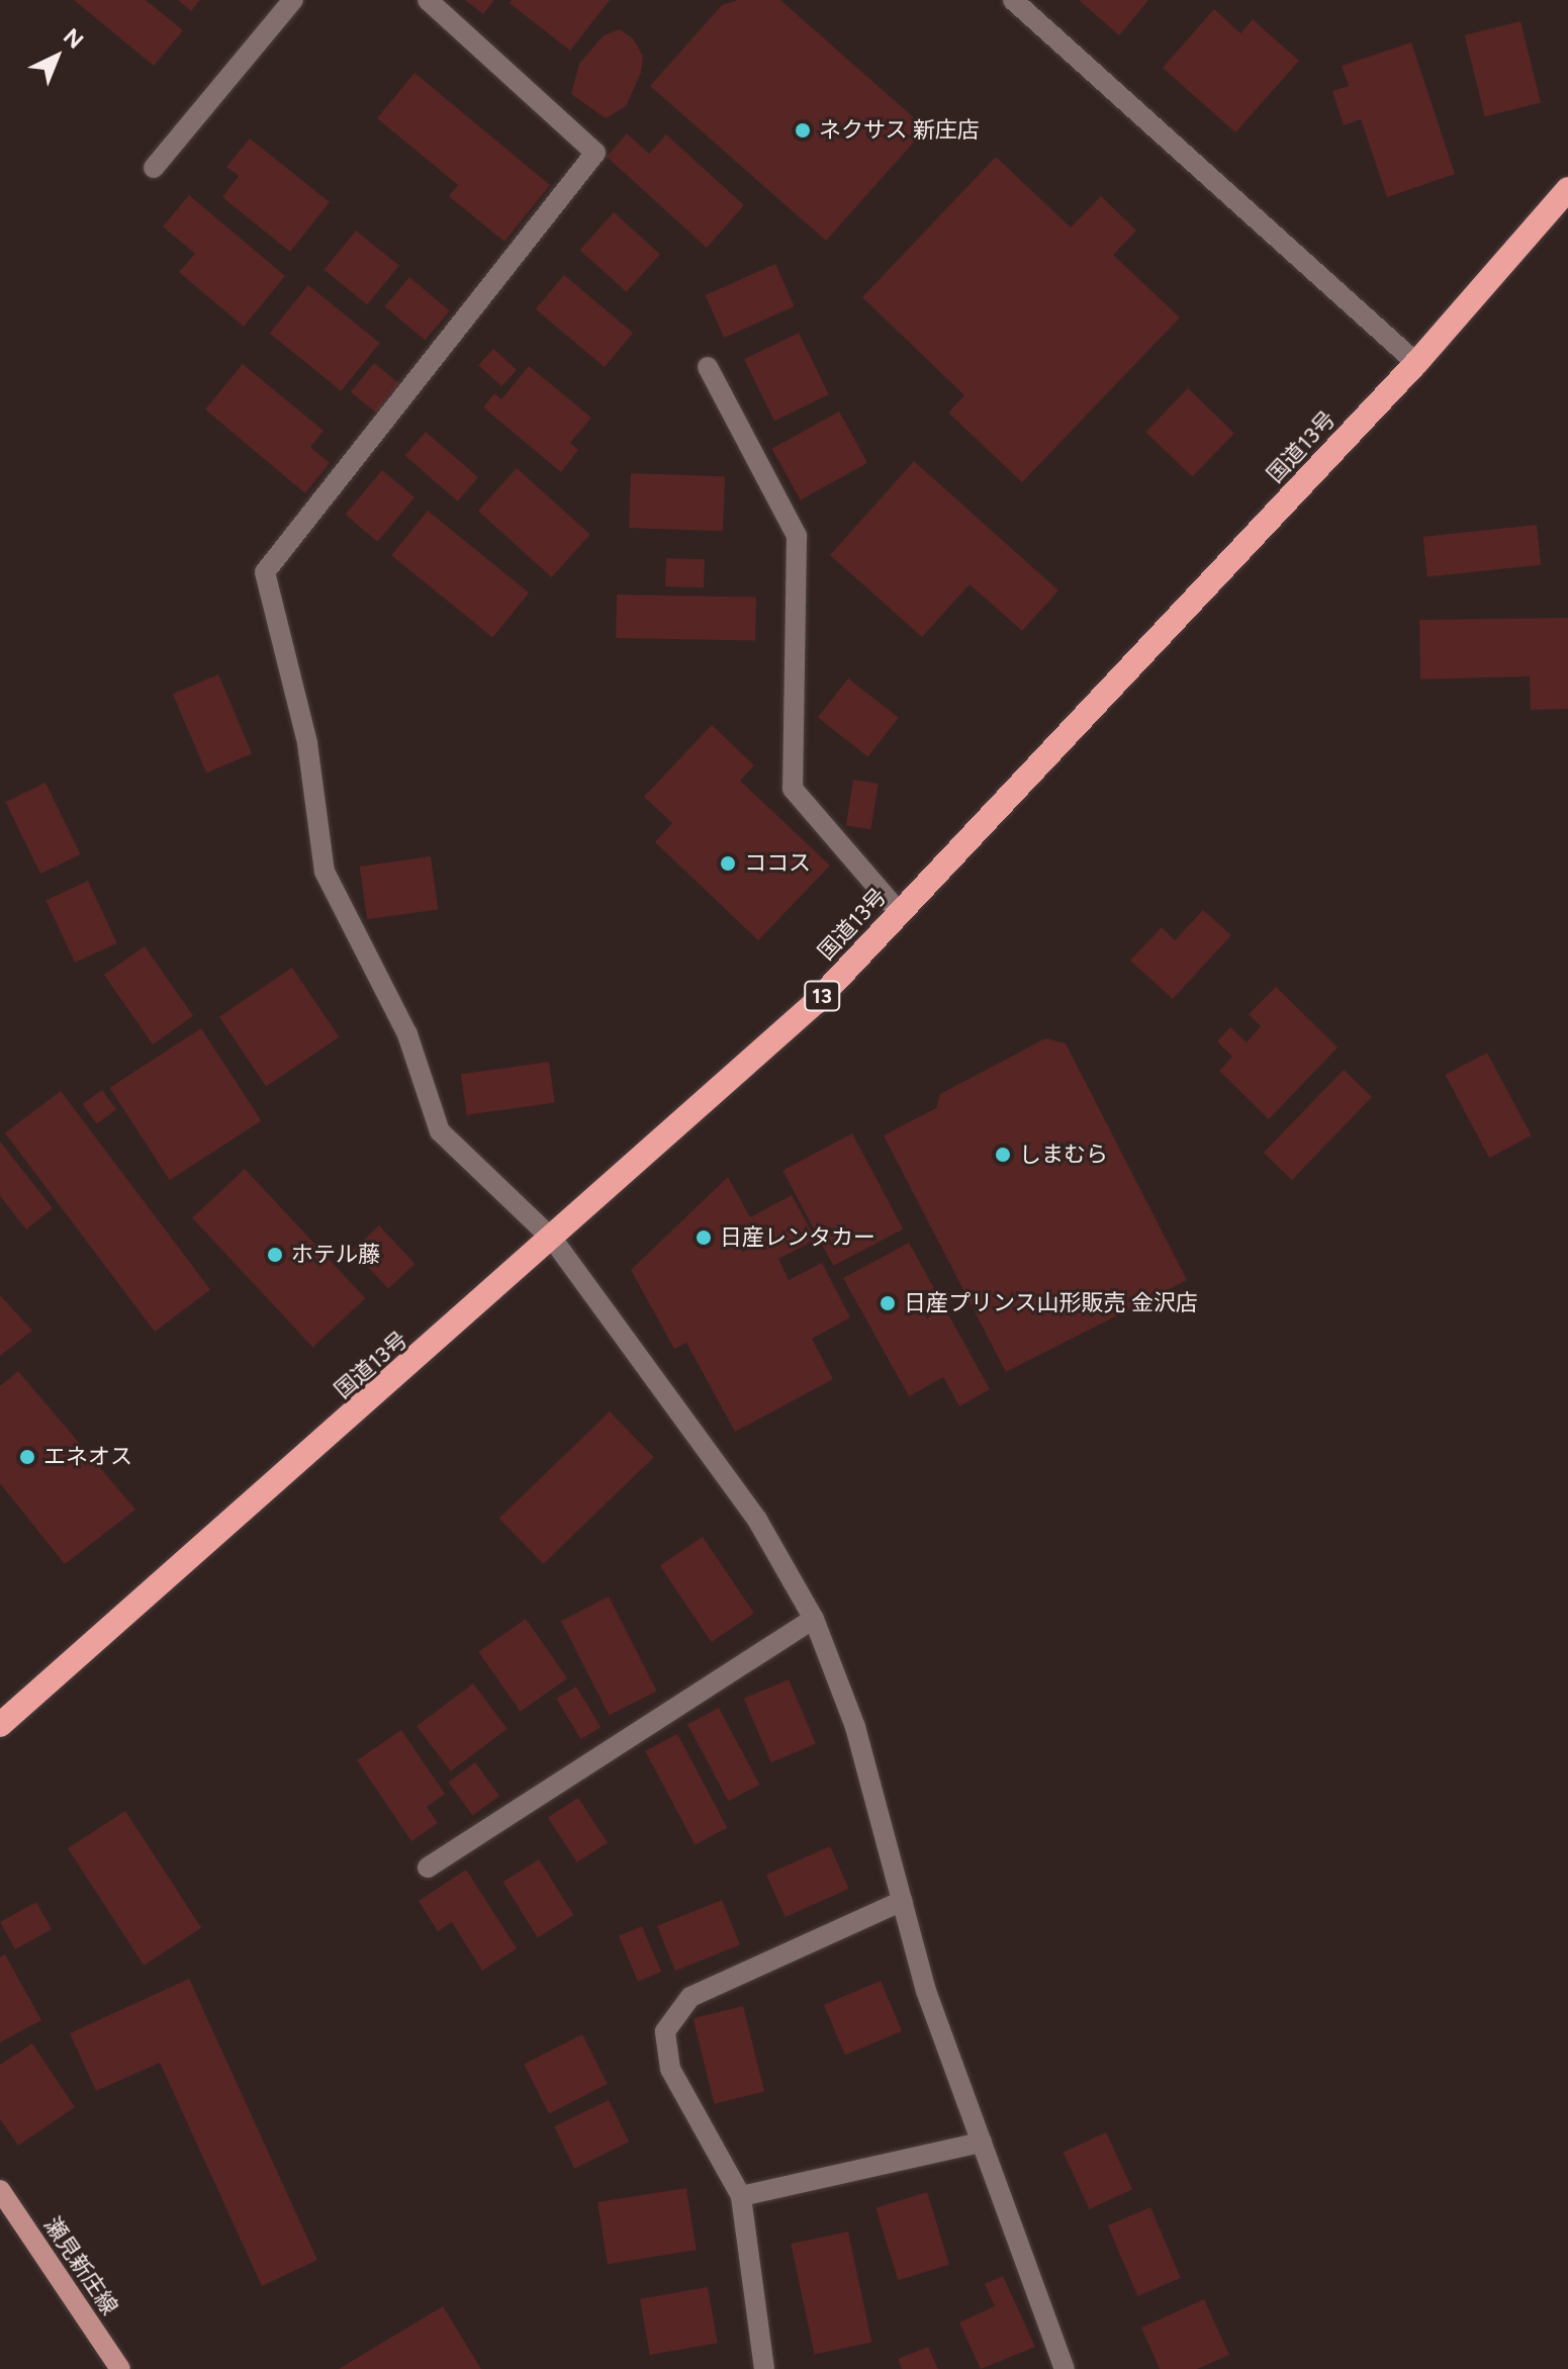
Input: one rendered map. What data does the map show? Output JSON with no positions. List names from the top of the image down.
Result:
{
  "streets": {
    "highway": ["国道13号", "13"],
    "main road": ["瀬見新庄線"]
  },
  "places": [
    "ネクサス 新庄店",
    "ココス",
    "しまむら",
    "日産レンタカー",
    "ホテル藤",
    "日産プリンス山形販売 金沢店",
    "エネオス"
  ],
  "north": "top right"
}
